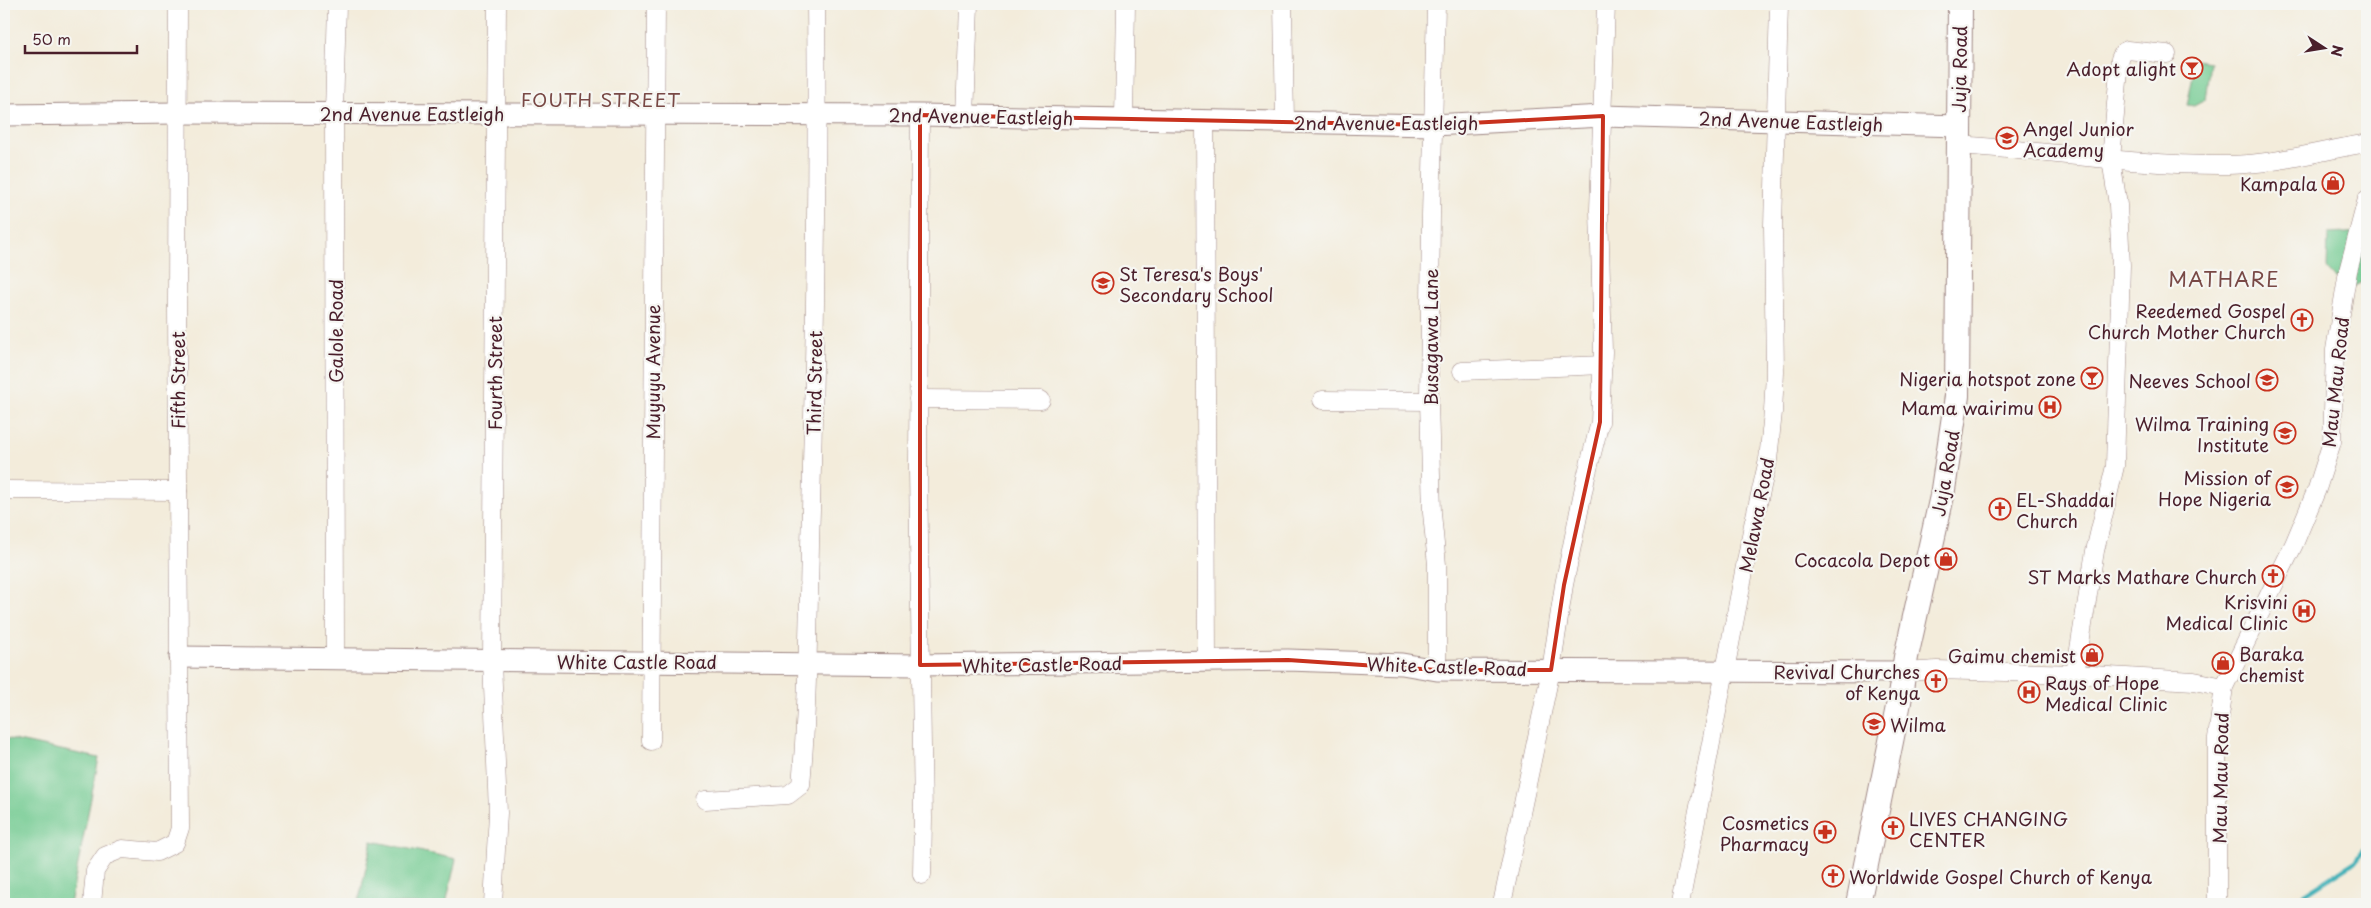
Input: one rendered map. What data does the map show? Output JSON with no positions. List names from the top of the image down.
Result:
{
  "streets": {
    "main road": ["Juja Road"],
    "street": [
      "2nd Avenue Eastleigh",
      "Galole Road",
      "Busagawa Lane",
      "Muyuyu Avenue",
      "Fourth Street",
      "Fifth Street",
      "Mau Mau Road",
      "Third Street",
      "Melawa Road",
      "White Castle Road"
    ]
  },
  "crossings": [
    ["Juja Road", "2nd Avenue Eastleigh"],
    ["Juja Road", "White Castle Road"],
    ["2nd Avenue Eastleigh", "Galole Road"],
    ["2nd Avenue Eastleigh", "Busagawa Lane"],
    ["2nd Avenue Eastleigh", "Muyuyu Avenue"],
    ["2nd Avenue Eastleigh", "Fourth Street"],
    ["2nd Avenue Eastleigh", "Fifth Street"],
    ["2nd Avenue Eastleigh", "Third Street"],
    ["2nd Avenue Eastleigh", "Melawa Road"],
    ["Galole Road", "White Castle Road"],
    ["Busagawa Lane", "White Castle Road"],
    ["Muyuyu Avenue", "White Castle Road"],
    ["Fourth Street", "White Castle Road"],
    ["Fifth Street", "White Castle Road"],
    ["Third Street", "White Castle Road"],
    ["Melawa Road", "White Castle Road"]
  ],
  "districts": ["FOUTH STREET", "MATHARE"],
  "places": {
    "bar": ["Adopt alight", "Nigeria hotspot zone"],
    "school or university": [
      "Angel Junior Academy",
      "St Teresa's Boys' Secondary School",
      "Neeves School",
      "Wilma Training Institute",
      "Mission of Hope Nigeria",
      "Wilma"
    ],
    "shop": [
      "Kampala",
      "Cocacola Depot",
      "Gaimu chemist",
      "Baraka chemist"
    ],
    "church": [
      "Reedemed Gospel Church Mother Church",
      "EL-Shaddai Church",
      "ST Marks Mathare Church",
      "Revival Churches of Kenya",
      "LIVES CHANGING CENTER",
      "Worldwide Gospel Church of Kenya"
    ],
    "hospital": ["Mama wairimu", "Krisvini Medical Clinic", "Rays of Hope Medical Clinic"],
    "pharmacy": ["Cosmetics Pharmacy"]
  },
  "scale_bar": "50 m",
  "north": "right"
}
